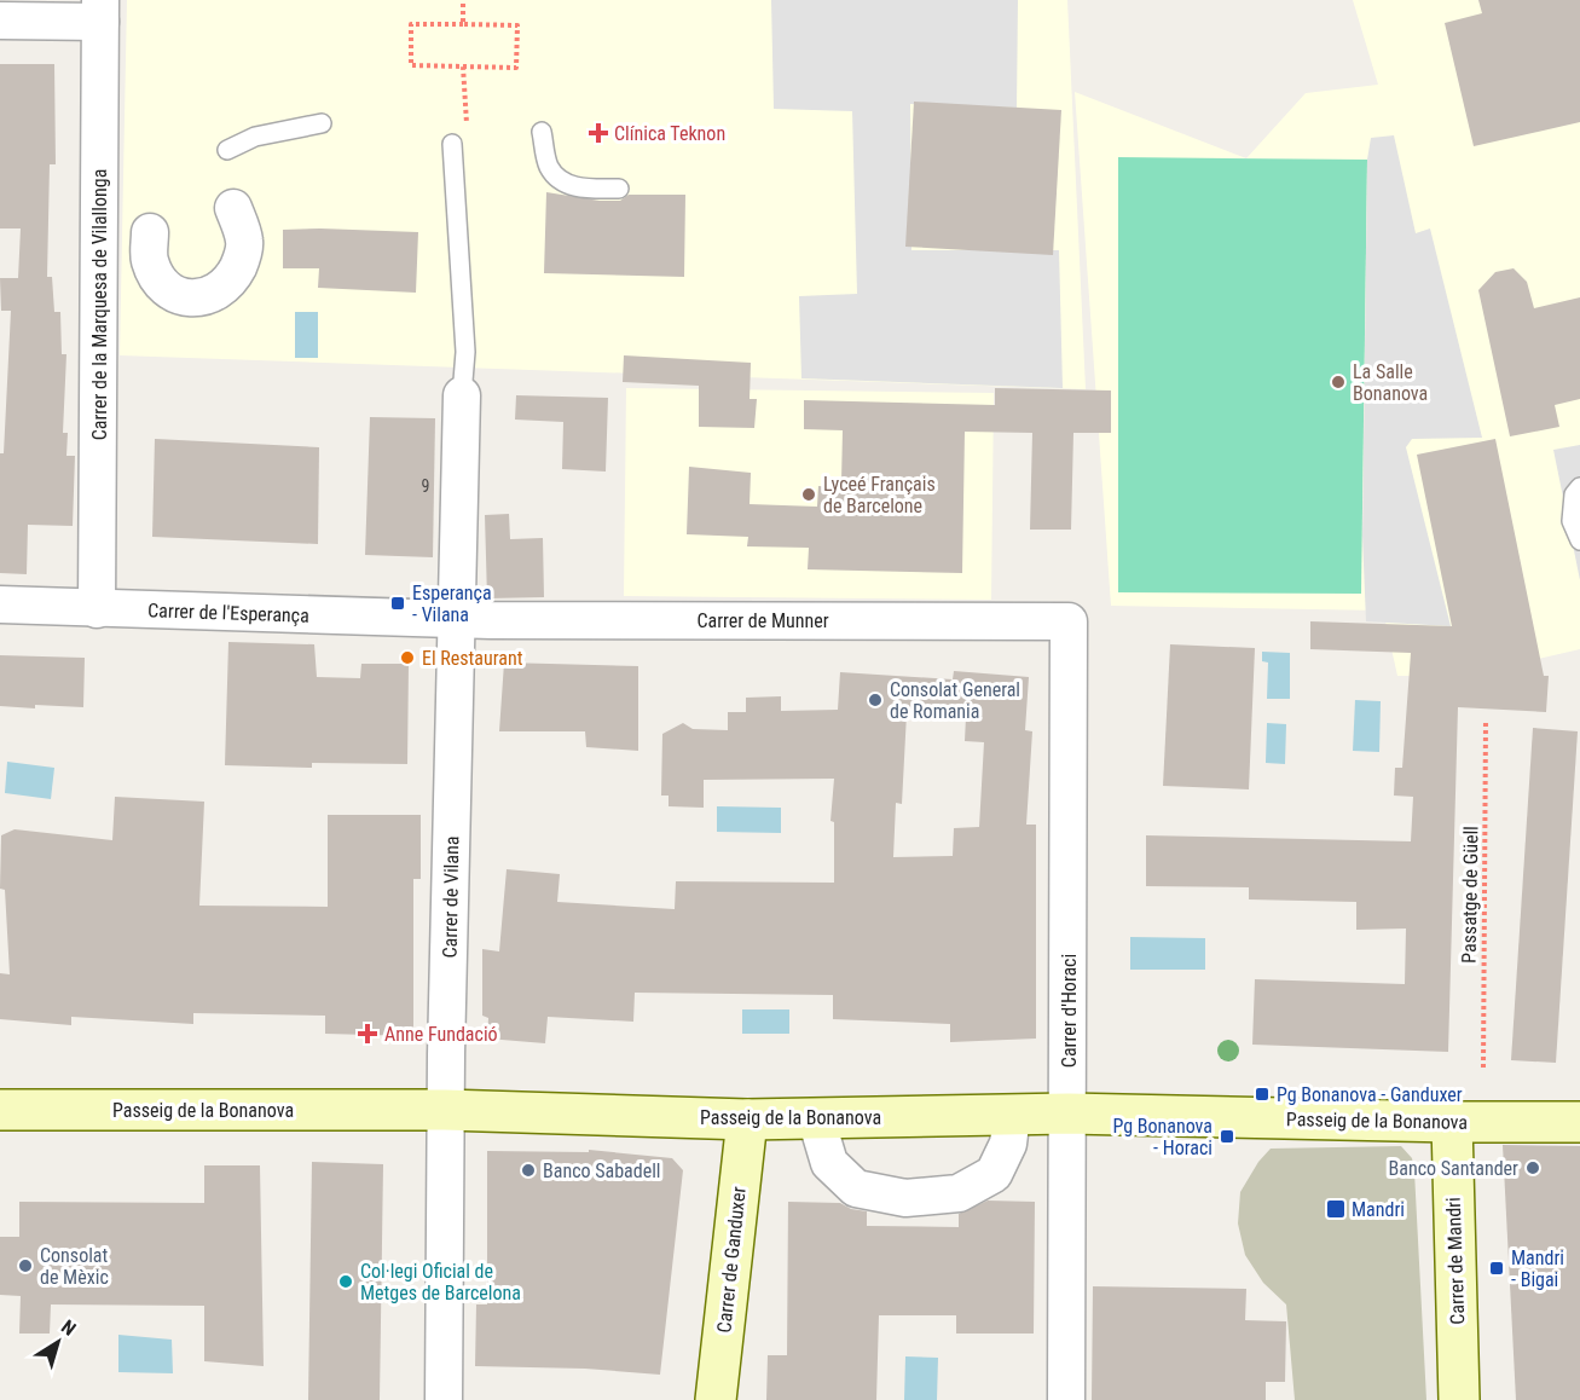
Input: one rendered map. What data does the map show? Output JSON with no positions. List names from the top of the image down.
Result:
{
  "streets": {
    "street": [
      "Carrer de la Marquesa de Vilallonga",
      "Carrer de l'Esperança",
      "Carrer de Munner",
      "Carrer de Vilana",
      "Carrer d'Horaci",
      "Passeig de la Bonanova",
      "Carrer de Ganduxer",
      "Carrer de Mandri"
    ],
    "path": ["Passatge de Güell"]
  },
  "crossings": [
    ["Carrer de la Marquesa de Vilallonga", "Carrer de l'Esperança"],
    ["Carrer de l'Esperança", "Carrer de Munner"],
    ["Carrer de l'Esperança", "Carrer de Vilana"],
    ["Carrer de Munner", "Carrer de Vilana"],
    ["Carrer de Munner", "Carrer d'Horaci"],
    ["Carrer de Vilana", "Passeig de la Bonanova"],
    ["Carrer d'Horaci", "Passeig de la Bonanova"],
    ["Passeig de la Bonanova", "Carrer de Ganduxer"],
    ["Passeig de la Bonanova", "Carrer de Mandri"]
  ],
  "places": {
    "health": ["Clínica Teknon", "Anne Fundació"],
    "other": [
      "La Salle Bonanova",
      "Lyceé Français de Barcelone",
      "El Restaurant",
      "Consolat General de Romania",
      "Banco Santander",
      "Banco Sabadell",
      "Consolat de Mèxic",
      "Col·legi Oficial de Metges de Barcelona"
    ],
    "transit": [
      "Esperança - Vilana",
      "Pg Bonanova - Ganduxer",
      "Pg Bonanova - Horaci",
      "Mandri",
      "Mandri - Bigai"
    ]
  },
  "house_numbers": ["9"],
  "north": "top right"
}
